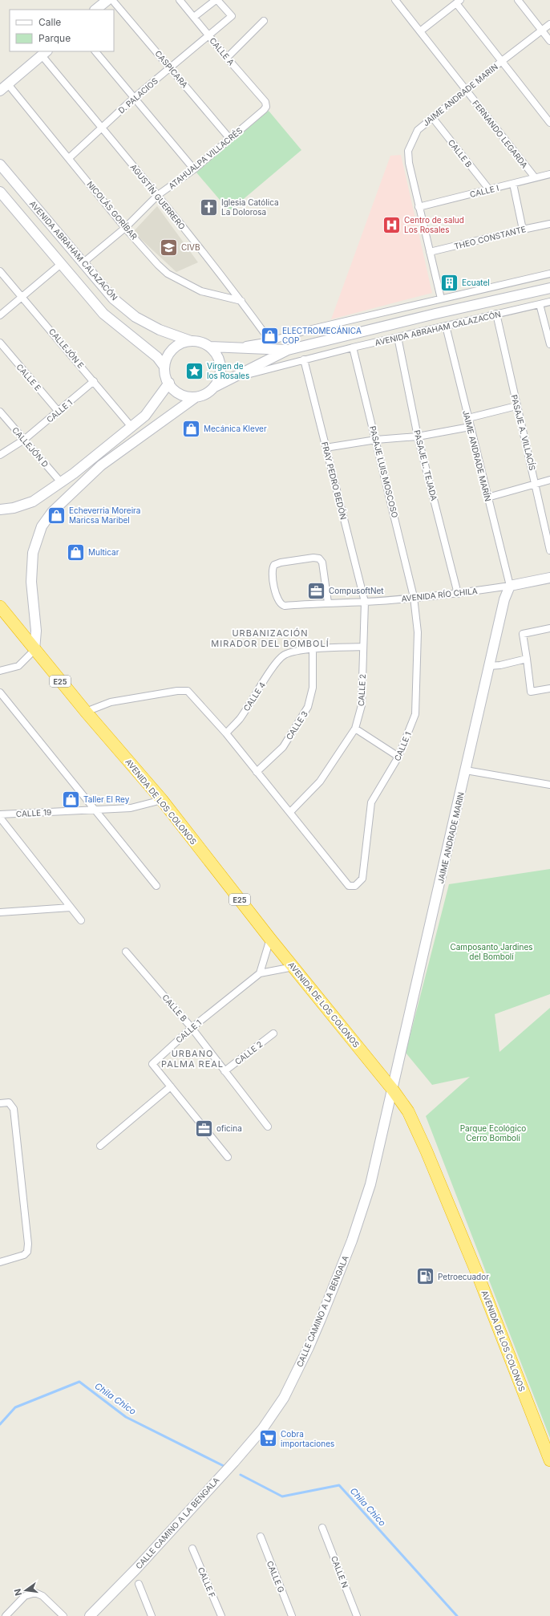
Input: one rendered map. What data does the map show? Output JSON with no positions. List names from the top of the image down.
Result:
{
  "streets": {
    "highway": ["E25", "AVENIDA DE LOS COLONOS"],
    "main road": [
      "JAIME ANDRADE MARIN",
      "AVENIDA ABRAHAM CALAZACÓN",
      "AVENIDA RÍO CHILA",
      "CALLE CAMINO A LA BENGALA"
    ],
    "street": [
      "CALLE A",
      "CASPICARA",
      "D. PALACIOS",
      "FERNANDO LEGARDA",
      "CALLE B",
      "ATAHUALPA VILLACRÉS",
      "CALLE I",
      "AGUSTÍN GUERRERO",
      "NICOLÁS GORÍBAR",
      "THEO CONSTANTE",
      "CALLEJÓN E",
      "CALLE E",
      "CALLE 1",
      "PASAJE A. VILLACÍS",
      "CALLEJÓN D",
      "JAIME ANDRADE MARÍN",
      "PASAJE L. TEJADA",
      "PASAJE LUIS MOSCOSO",
      "FRAY PEDRO BEDÓN",
      "CALLE 2",
      "CALLE 4",
      "CALLE 3",
      "CALLE 19",
      "CALLE N",
      "CALLE G",
      "CALLE F"
    ]
  },
  "crossings": [
    ["CALLE A", "D. PALACIOS"],
    ["CALLE A", "ATAHUALPA VILLACRÉS"],
    ["CASPICARA", "D. PALACIOS"],
    ["CASPICARA", "ATAHUALPA VILLACRÉS"],
    ["JAIME ANDRADE MARIN", "FERNANDO LEGARDA"],
    ["JAIME ANDRADE MARIN", "CALLE B"],
    ["JAIME ANDRADE MARIN", "CALLE I"],
    ["JAIME ANDRADE MARIN", "THEO CONSTANTE"],
    ["JAIME ANDRADE MARIN", "AVENIDA ABRAHAM CALAZACÓN"],
    ["JAIME ANDRADE MARIN", "JAIME ANDRADE MARÍN"],
    ["JAIME ANDRADE MARIN", "AVENIDA RÍO CHILA"],
    ["JAIME ANDRADE MARIN", "AVENIDA DE LOS COLONOS"],
    ["JAIME ANDRADE MARIN", "CALLE CAMINO A LA BENGALA"],
    ["D. PALACIOS", "AGUSTÍN GUERRERO"],
    ["D. PALACIOS", "NICOLÁS GORÍBAR"],
    ["FERNANDO LEGARDA", "CALLE I"],
    ["CALLE B", "CALLE I"],
    ["CALLE B", "CALLE 1"],
    ["CALLE B", "CALLE 2"],
    ["ATAHUALPA VILLACRÉS", "AGUSTÍN GUERRERO"],
    ["ATAHUALPA VILLACRÉS", "NICOLÁS GORÍBAR"],
    ["ATAHUALPA VILLACRÉS", "AVENIDA ABRAHAM CALAZACÓN"],
    ["AGUSTÍN GUERRERO", "NICOLÁS GORÍBAR"],
    ["AGUSTÍN GUERRERO", "AVENIDA ABRAHAM CALAZACÓN"],
    ["AVENIDA ABRAHAM CALAZACÓN", "PASAJE A. VILLACÍS"],
    ["AVENIDA ABRAHAM CALAZACÓN", "JAIME ANDRADE MARÍN"],
    ["AVENIDA ABRAHAM CALAZACÓN", "PASAJE L. TEJADA"],
    ["AVENIDA ABRAHAM CALAZACÓN", "PASAJE LUIS MOSCOSO"],
    ["AVENIDA ABRAHAM CALAZACÓN", "FRAY PEDRO BEDÓN"],
    ["CALLEJÓN E", "CALLE 1"],
    ["CALLE E", "CALLE 1"],
    ["CALLE 1", "CALLEJÓN D"],
    ["CALLE 1", "PASAJE LUIS MOSCOSO"],
    ["CALLE 1", "AVENIDA RÍO CHILA"],
    ["CALLE 1", "CALLE 2"],
    ["CALLE 1", "AVENIDA DE LOS COLONOS"],
    ["JAIME ANDRADE MARÍN", "AVENIDA RÍO CHILA"],
    ["PASAJE L. TEJADA", "AVENIDA RÍO CHILA"],
    ["PASAJE LUIS MOSCOSO", "AVENIDA RÍO CHILA"],
    ["FRAY PEDRO BEDÓN", "AVENIDA RÍO CHILA"],
    ["FRAY PEDRO BEDÓN", "CALLE 2"],
    ["AVENIDA RÍO CHILA", "CALLE 2"],
    ["CALLE 4", "CALLE 3"],
    ["AVENIDA DE LOS COLONOS", "CALLE 19"],
    ["AVENIDA DE LOS COLONOS", "CALLE CAMINO A LA BENGALA"]
  ],
  "districts": ["URBANIZACIÓN MIRADOR DEL BOMBOLÍ", "URBANO PALMA REAL"],
  "water": ["Chila Chico"],
  "parks": ["Camposanto Jardines del Bombolí", "Parque Ecológico Cerro Bomboli"],
  "places": {
    "church": ["Iglesia Católica La Dolorosa"],
    "hospital": ["Centro de salud Los Rosales"],
    "school or university": ["CIVB"],
    "building": ["Ecuatel"],
    "shop": [
      "ELECTROMECÁNICA COP",
      "Mecánica Klever",
      "Echeverria Moreira Maricsa Maribel",
      "Multicar",
      "Taller El Rey"
    ],
    "place": ["Virgen de los Rosales"],
    "office": ["CompusoftNet", "oficina"],
    "fuel station": ["Petroecuador"],
    "supermarket": ["Cobra importaciones"]
  },
  "legend": ["Calle", "Parque"],
  "north": "left"
}
